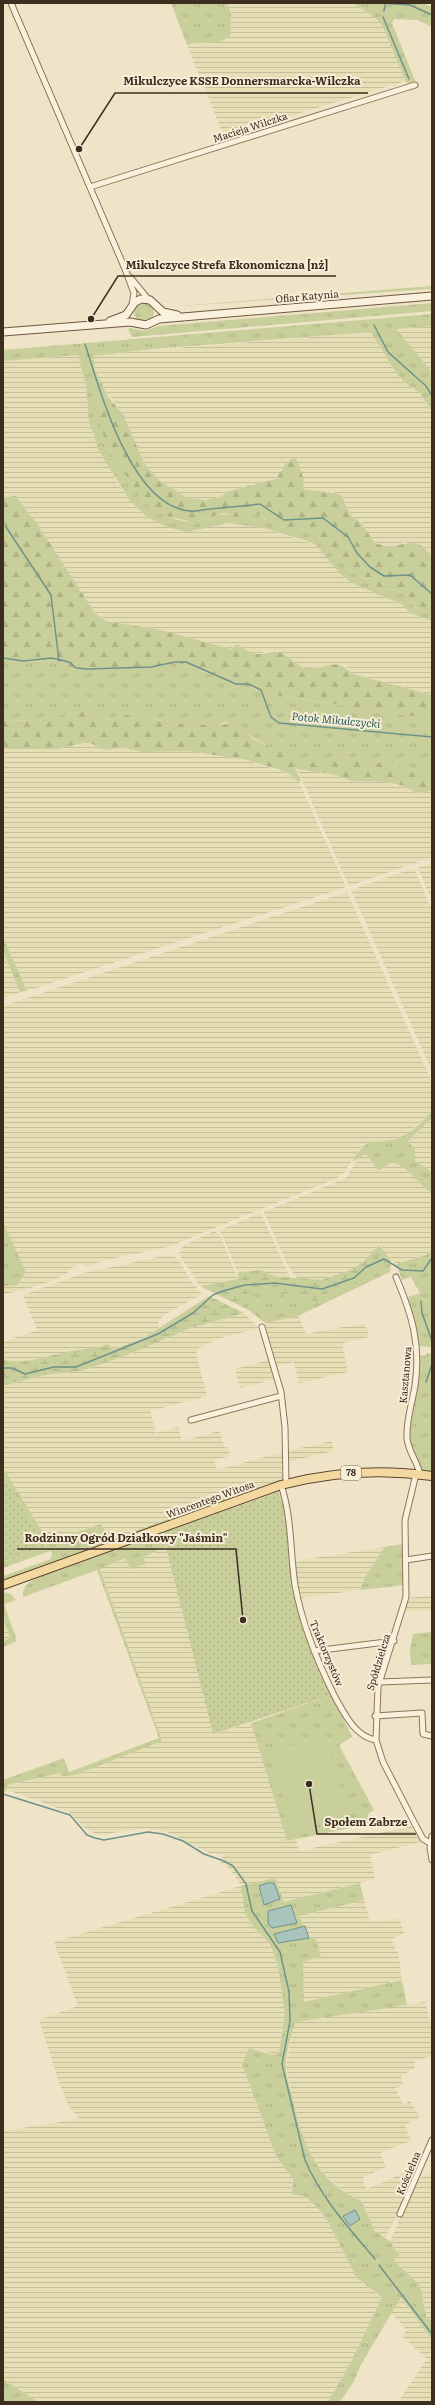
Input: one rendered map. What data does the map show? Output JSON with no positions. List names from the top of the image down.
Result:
{
  "streets": {
    "main road": ["78", "Wincentego Witosa"],
    "street": [
      "Macieja Wilczka",
      "Ofiar Katynia",
      "Kasztanowa",
      "Traktorzystów",
      "Spółdzielcza",
      "Kościelna"
    ]
  },
  "crossings": [
    ["Kasztanowa", "Wincentego Witosa"],
    ["Kasztanowa", "Spółdzielcza"],
    ["Wincentego Witosa", "Traktorzystów"],
    ["Wincentego Witosa", "Spółdzielcza"],
    ["Traktorzystów", "Spółdzielcza"]
  ],
  "water": ["Potok Mikulczycki"],
  "places": [
    "Mikulczyce KSSE Donnersmarcka-Wilczka",
    "Mikulczyce Strefa Ekonomiczna [nż]",
    "Rodzinny Ogród Działkowy \"Jaśmin\"",
    "Społem Zabrze"
  ]
}
